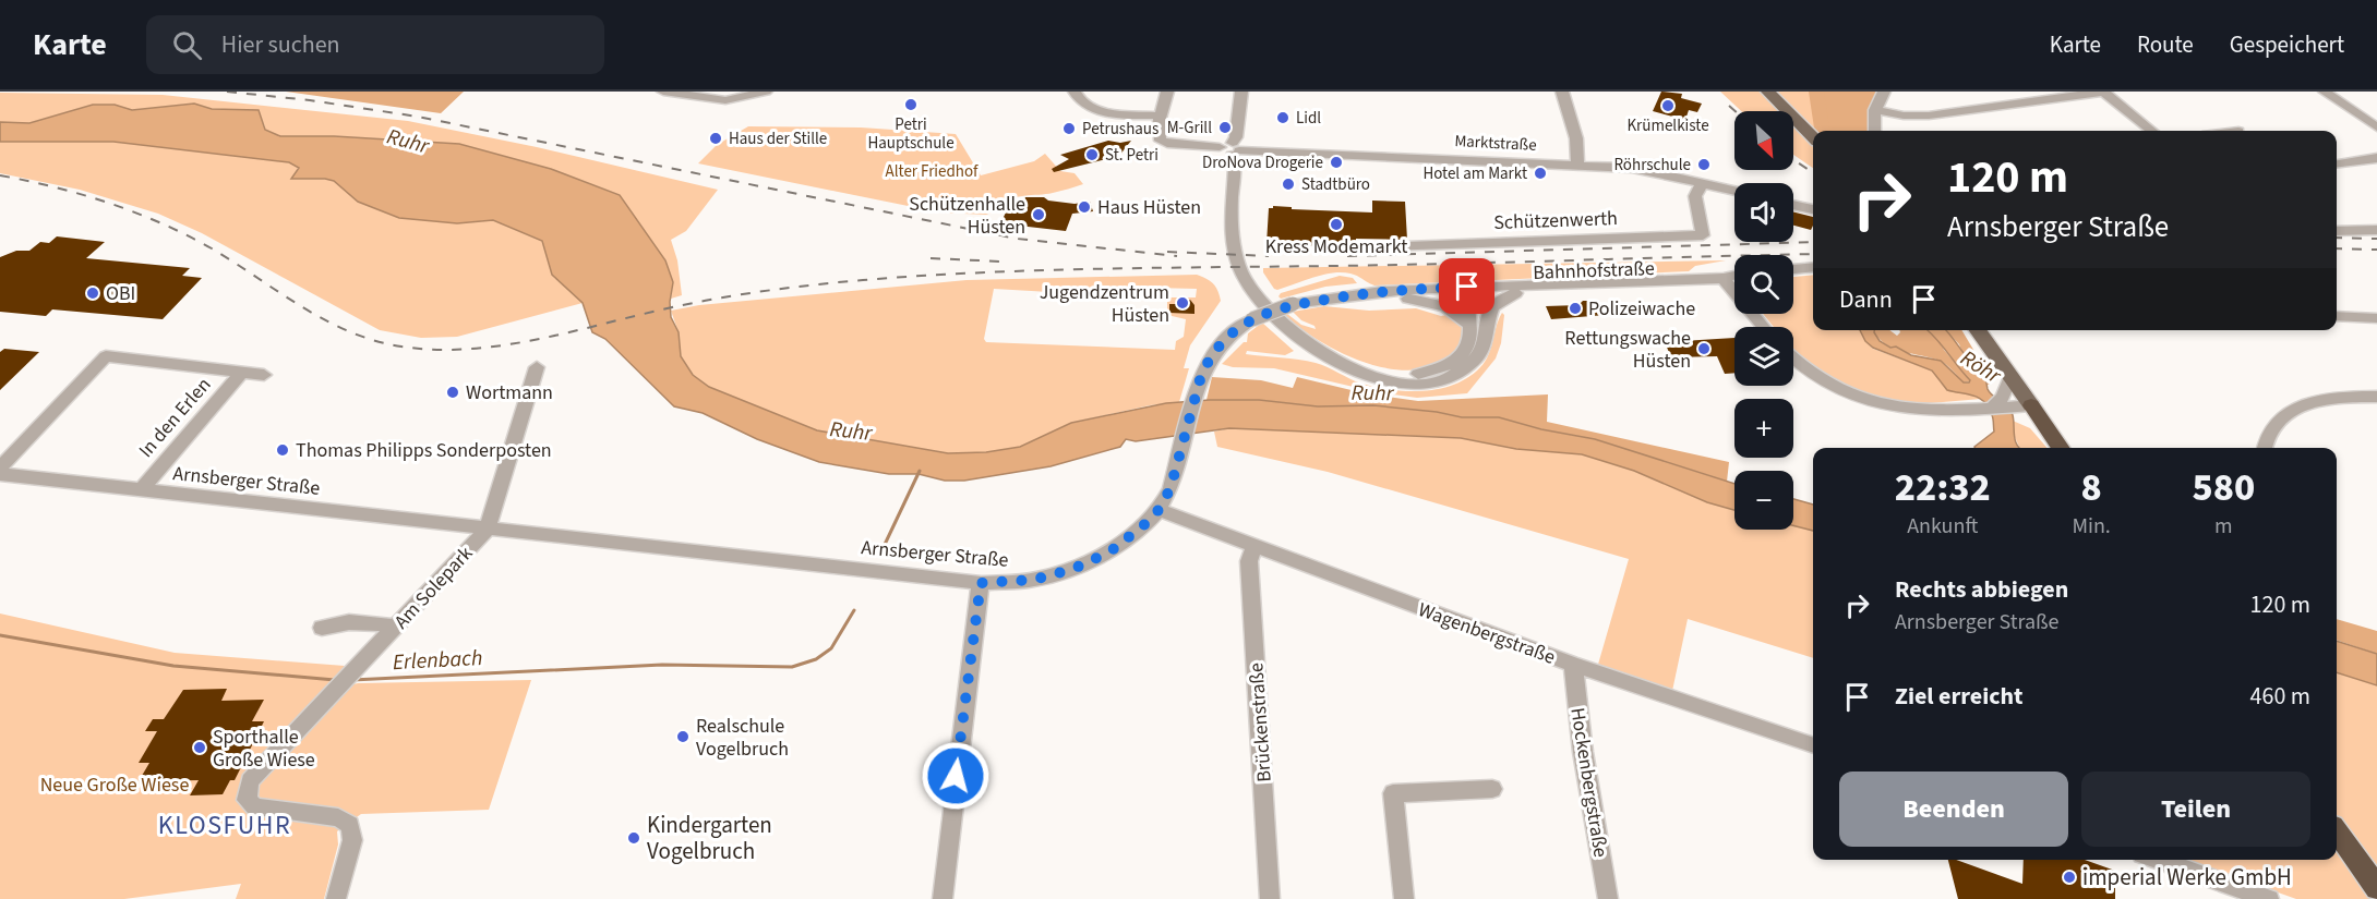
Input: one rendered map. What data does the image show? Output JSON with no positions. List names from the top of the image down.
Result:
{
  "streets": {
    "street": [
      "Marktstraße",
      "Schützenwerth",
      "Bahnhofstraße",
      "In den Erlen",
      "Arnsberger Straße",
      "Am Solepark",
      "Wagenbergstraße",
      "Brückenstraße",
      "Hockenbergstraße"
    ]
  },
  "crossings": [
    ["Marktstraße", "Schützenwerth"],
    ["Bahnhofstraße", "Arnsberger Straße"],
    ["In den Erlen", "Arnsberger Straße"],
    ["Arnsberger Straße", "Am Solepark"],
    ["Arnsberger Straße", "Wagenbergstraße"],
    ["Wagenbergstraße", "Brückenstraße"],
    ["Wagenbergstraße", "Hockenbergstraße"]
  ],
  "districts": ["KLOSFUHR"],
  "water": ["Ruhr", "Röhr", "Erlenbach"],
  "parks": ["Alter Friedhof", "Neue Große Wiese"],
  "places": [
    "Petri Hauptschule",
    "Krümelkiste",
    "Lidl",
    "M-Grill",
    "Petrushaus",
    "Haus der Stille",
    "St. Petri",
    "DroNova Drogerie",
    "Röhrschule",
    "Hotel am Markt",
    "Stadtbüro",
    "Haus Hüsten",
    "Schützenhalle Hüsten",
    "Kress Modemarkt",
    "OBI",
    "Jugendzentrum Hüsten",
    "Polizeiwache",
    "Rettungswache Hüsten",
    "Wortmann",
    "Thomas Philipps Sonderposten",
    "Realschule Vogelbruch",
    "Sporthalle Große Wiese",
    "Kindergarten Vogelbruch",
    "imperial Werke GmbH"
  ],
  "north": "bottom right",
  "page": {
    "header": "Karte",
    "search": "Hier suchen",
    "nav": ["Karte", "Route", "Gespeichert"],
    "map_buttons": ["+", "−"],
    "turn": ["120 m", "Arnsberger Straße"],
    "then": "Dann",
    "eta": [
      "22:32",
      "Ankunft",
      "8",
      "Min.",
      "580",
      "m"
    ],
    "list": [
      {
        "name": "Rechts abbiegen",
        "note": "Arnsberger Straße",
        "value": "120 m"
      },
      {
        "name": "Ziel erreicht",
        "value": "460 m"
      }
    ],
    "buttons": ["Beenden", "Teilen"]
  }
}
